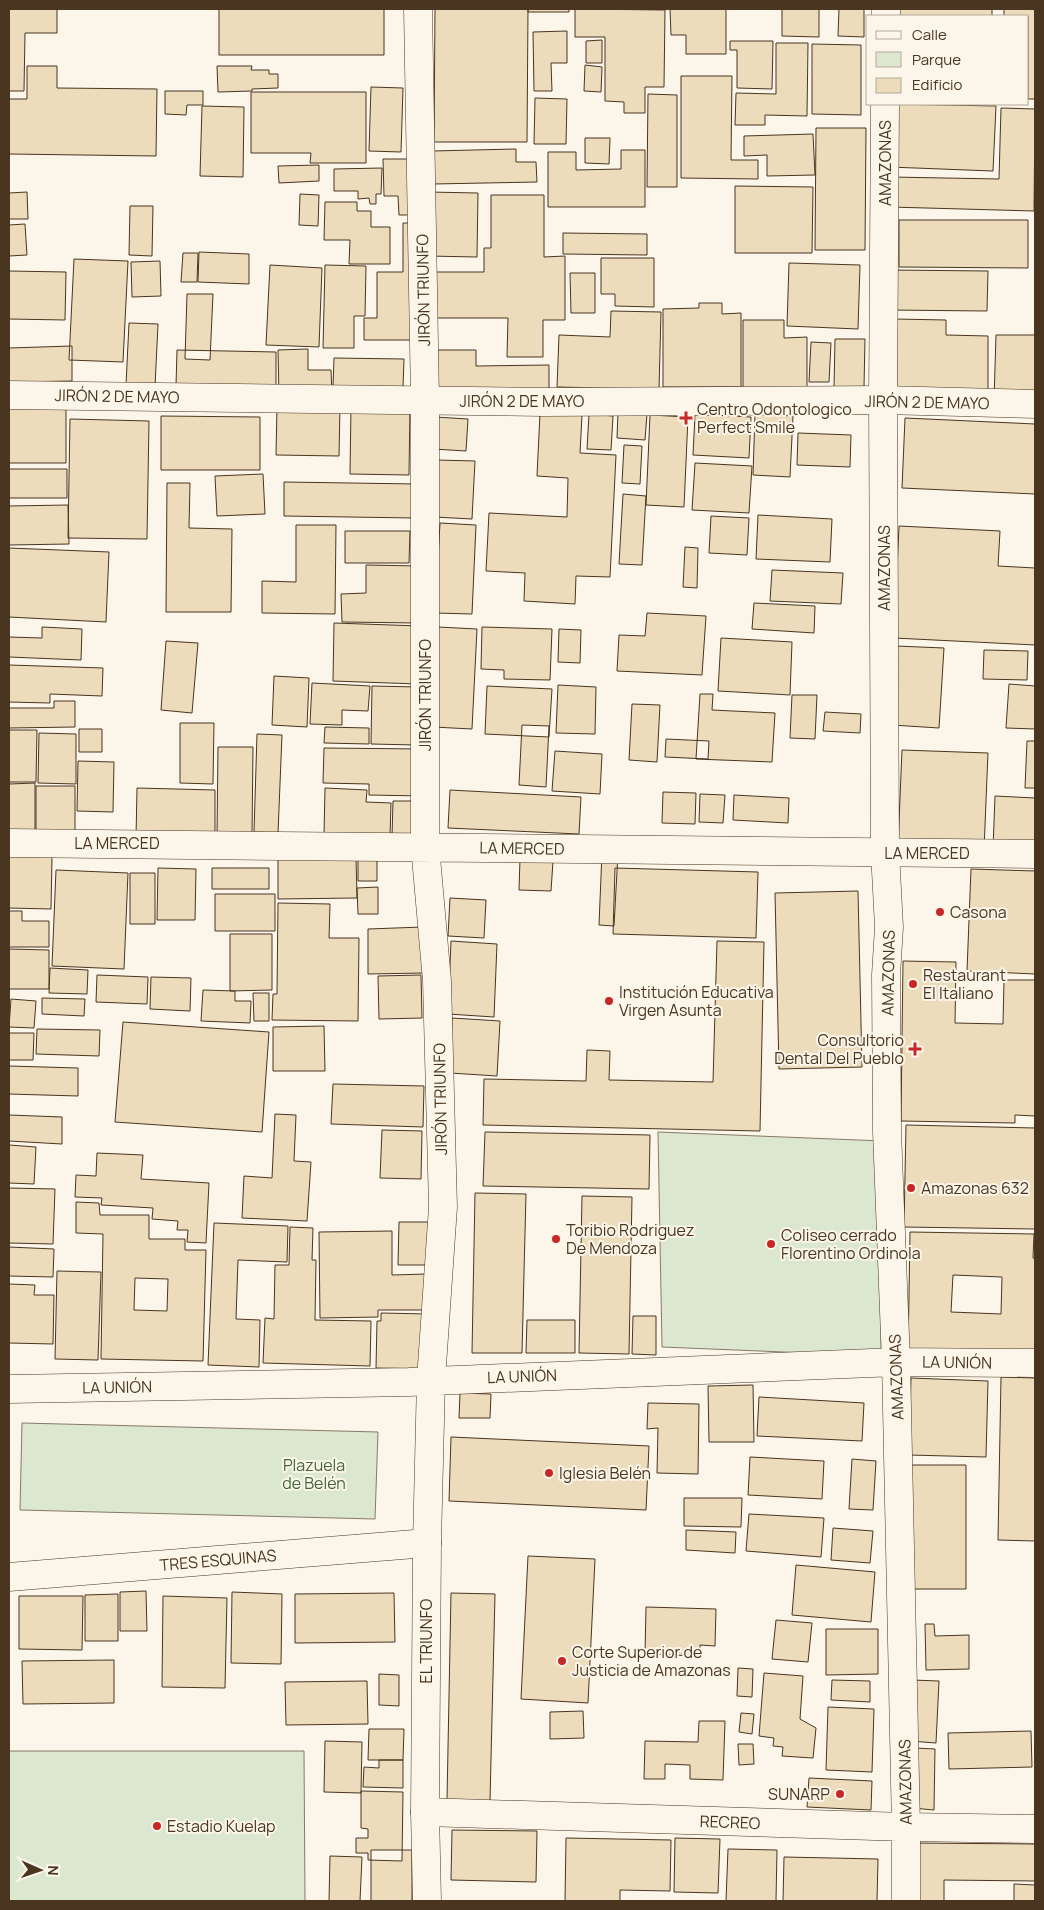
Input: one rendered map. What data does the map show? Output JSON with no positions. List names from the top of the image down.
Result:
{
  "streets": {
    "main road": [
      "AMAZONAS",
      "JIRÓN TRIUNFO",
      "JIRÓN 2 DE MAYO",
      "LA MERCED",
      "LA UNIÓN",
      "TRES ESQUINAS",
      "EL TRIUNFO",
      "RECREO"
    ]
  },
  "crossings": [
    ["AMAZONAS", "JIRÓN 2 DE MAYO"],
    ["AMAZONAS", "LA MERCED"],
    ["AMAZONAS", "LA UNIÓN"],
    ["AMAZONAS", "RECREO"],
    ["JIRÓN TRIUNFO", "JIRÓN 2 DE MAYO"],
    ["JIRÓN TRIUNFO", "LA MERCED"],
    ["JIRÓN TRIUNFO", "LA UNIÓN"],
    ["JIRÓN TRIUNFO", "EL TRIUNFO"],
    ["LA UNIÓN", "EL TRIUNFO"],
    ["TRES ESQUINAS", "EL TRIUNFO"],
    ["EL TRIUNFO", "RECREO"]
  ],
  "parks": ["Plazuela de Belén"],
  "places": {
    "health": ["Centro Odontologico Perfect Smile", "Consultorio Dental Del Pueblo"],
    "other": [
      "Casona",
      "Restaurant El Italiano",
      "Institución Educativa Virgen Asunta",
      "Amazonas 632",
      "Toribio Rodriguez De Mendoza",
      "Coliseo cerrado Florentino Ordinola",
      "Iglesia Belén",
      "Corte Superior de Justicia de Amazonas",
      "SUNARP",
      "Estadio Kuelap"
    ]
  },
  "legend": ["Calle", "Parque", "Edificio"],
  "north": "right"
}
